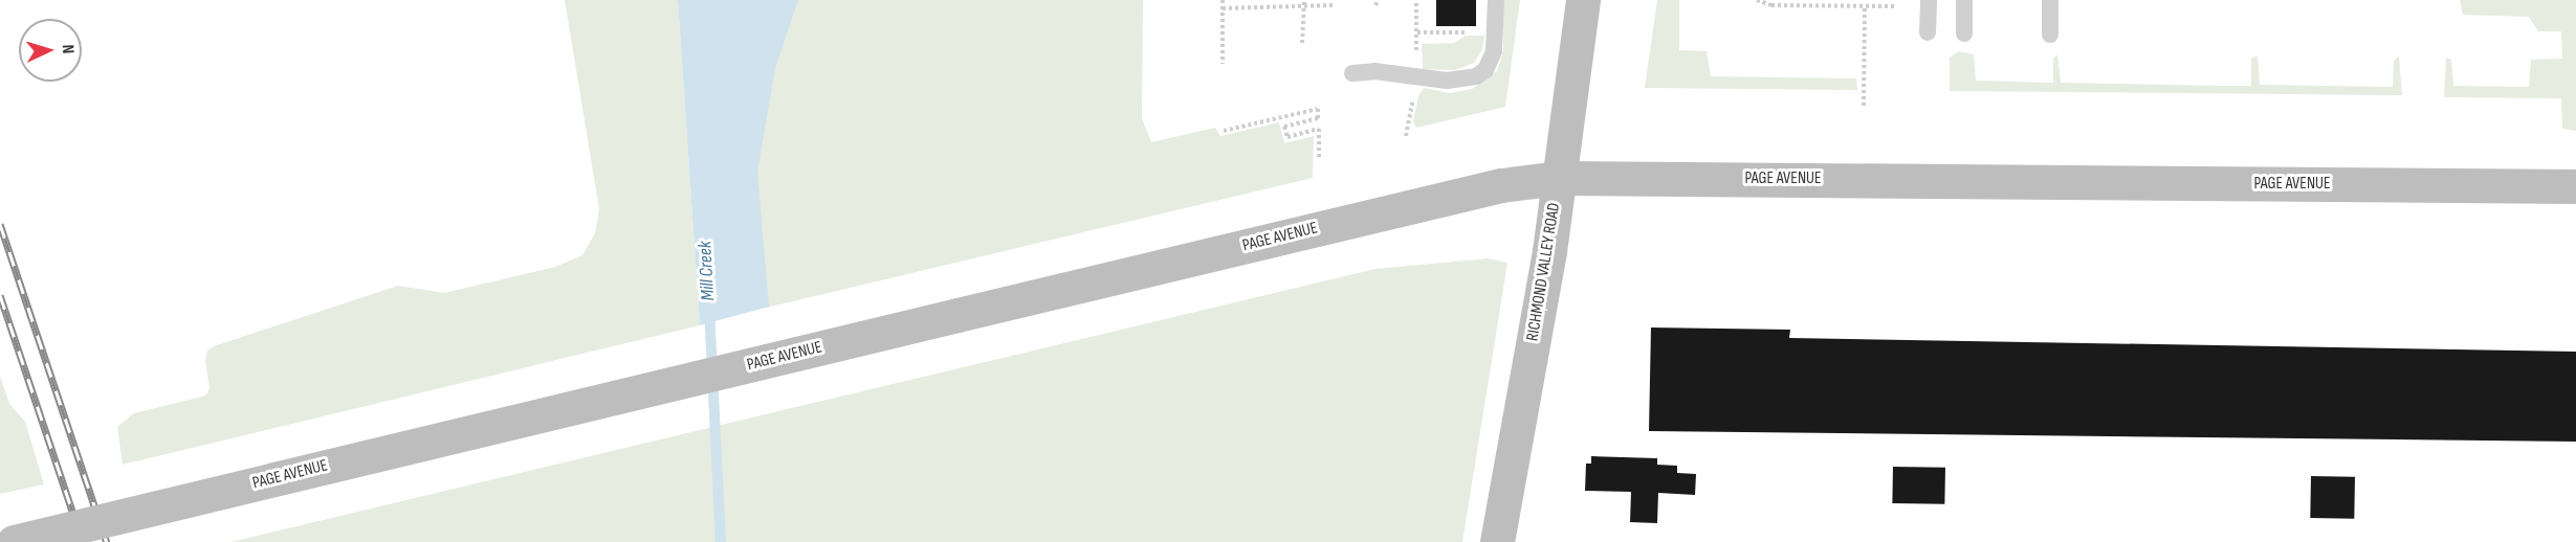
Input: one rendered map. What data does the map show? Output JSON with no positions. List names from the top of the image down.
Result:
{
  "streets": {
    "street": ["PAGE AVENUE", "RICHMOND VALLEY ROAD"]
  },
  "crossings": [
    ["PAGE AVENUE", "RICHMOND VALLEY ROAD"]
  ],
  "water": ["Mill Creek"],
  "north": "right"
}
